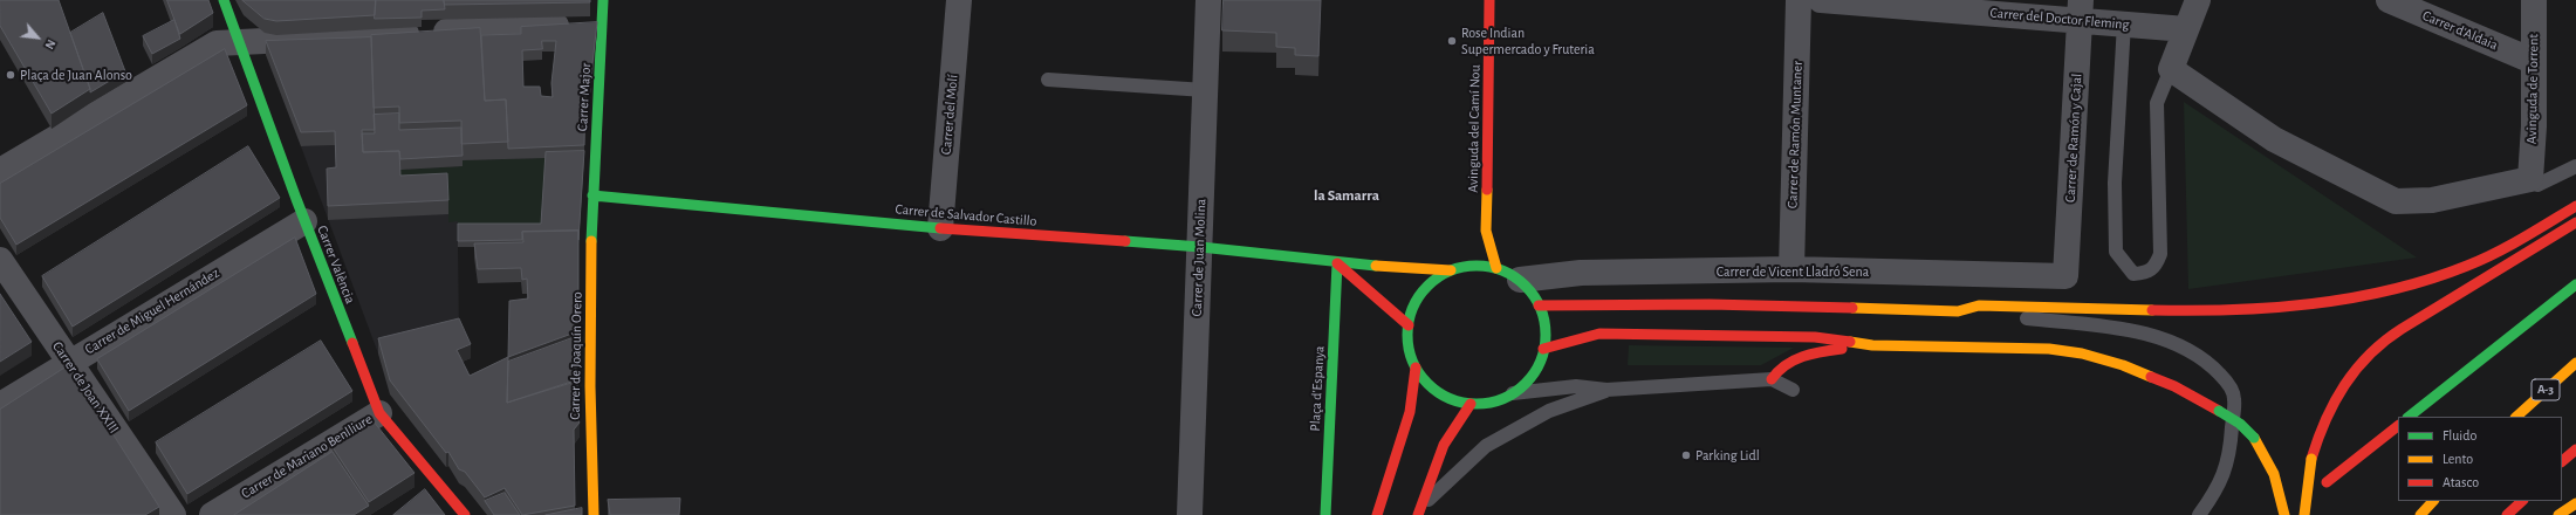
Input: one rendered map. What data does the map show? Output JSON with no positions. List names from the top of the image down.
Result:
{
  "streets": {
    "main road": [
      "Carrer Major",
      "Avinguda del Camí Nou",
      "Carrer de Salvador Castillo",
      "Carrer València",
      "Carrer de Joaquín Orero",
      "Plaça d'Espanya",
      "A-3"
    ],
    "street": [
      "Carrer del Doctor Fleming",
      "Carrer d'Aldaia",
      "Avinguda de Torrent",
      "Carrer del Molí",
      "Carrer de Ramón Muntaner",
      "Carrer de Ramón y Cajal",
      "Carrer de Juan Molina",
      "Carrer de Vicent Lladró Sena",
      "Carrer de Miguel Hernández",
      "Carrer de Joan XXIII",
      "Carrer de Mariano Benlliure"
    ]
  },
  "crossings": [
    ["Carrer del Doctor Fleming", "Carrer de Ramón y Cajal"],
    ["Carrer d'Aldaia", "Avinguda de Torrent"],
    ["Carrer Major", "Carrer de Salvador Castillo"],
    ["Carrer Major", "Carrer de Joaquín Orero"],
    ["Carrer del Molí", "Carrer de Salvador Castillo"],
    ["Carrer de Ramón Muntaner", "Carrer de Vicent Lladró Sena"],
    ["Carrer de Ramón y Cajal", "Carrer de Vicent Lladró Sena"],
    ["Carrer de Salvador Castillo", "Carrer de Juan Molina"],
    ["Carrer de Salvador Castillo", "Carrer de Vicent Lladró Sena"],
    ["Carrer de Salvador Castillo", "Carrer de Joaquín Orero"],
    ["Carrer de Salvador Castillo", "Plaça d'Espanya"],
    ["Carrer València", "Carrer de Miguel Hernández"],
    ["Carrer València", "Carrer de Mariano Benlliure"],
    ["Carrer de Miguel Hernández", "Carrer de Joan XXIII"]
  ],
  "districts": ["la Samarra"],
  "places": ["Rose Indian Supermercado y Fruteria", "Plaça de Juan Alonso", "Parking Lidl"],
  "legend": ["Fluido", "Lento", "Atasco"],
  "north": "bottom right"
}
